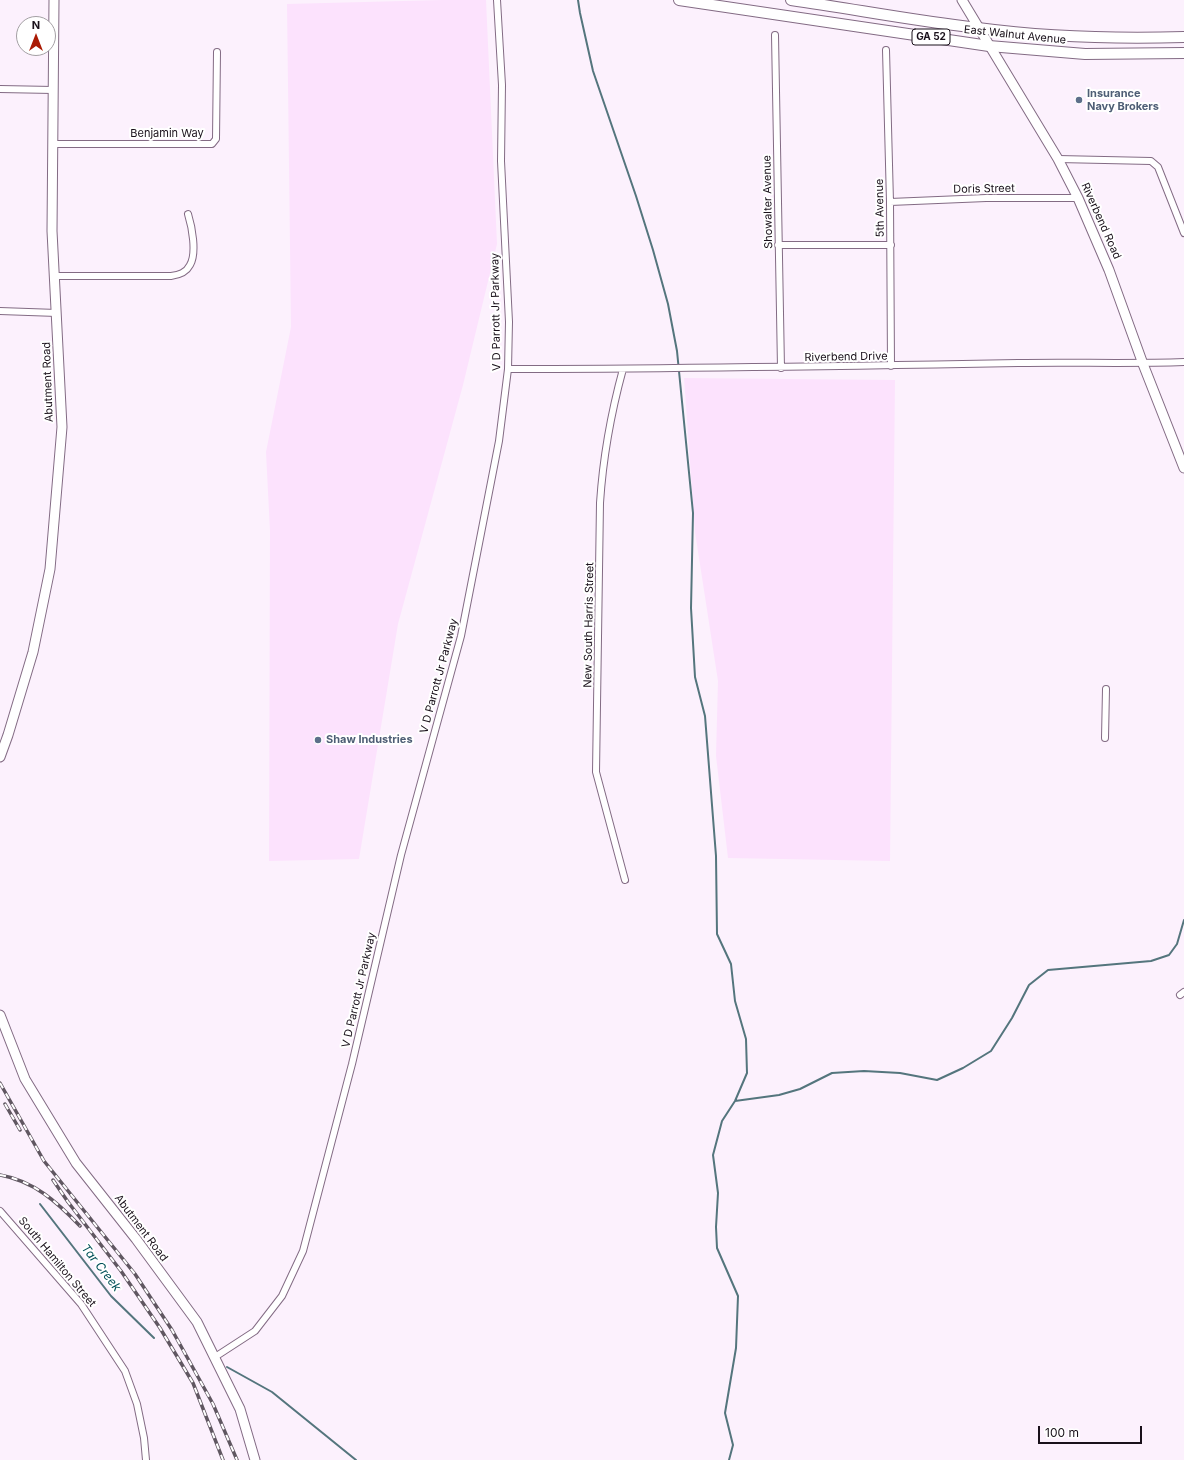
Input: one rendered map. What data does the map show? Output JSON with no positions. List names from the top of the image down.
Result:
{
  "streets": {
    "main road": [
      "East Walnut Avenue",
      "GA 52",
      "Riverbend Road",
      "Abutment Road"
    ],
    "street": [
      "Benjamin Way",
      "Doris Street",
      "Showalter Avenue",
      "5th Avenue",
      "V D Parrott Jr Parkway",
      "Riverbend Drive",
      "New South Harris Street",
      "South Hamilton Street"
    ]
  },
  "crossings": [
    ["East Walnut Avenue", "Riverbend Road"],
    ["Benjamin Way", "Abutment Road"],
    ["Doris Street", "5th Avenue"],
    ["Doris Street", "Riverbend Road"],
    ["Showalter Avenue", "Riverbend Drive"],
    ["5th Avenue", "Riverbend Drive"],
    ["Riverbend Road", "Riverbend Drive"],
    ["V D Parrott Jr Parkway", "Riverbend Drive"],
    ["V D Parrott Jr Parkway", "Abutment Road"],
    ["Riverbend Drive", "New South Harris Street"]
  ],
  "water": ["Tar Creek"],
  "places": ["Insurance Navy Brokers", "Shaw Industries"],
  "scale_bar": "100 m",
  "north": "top"
}
